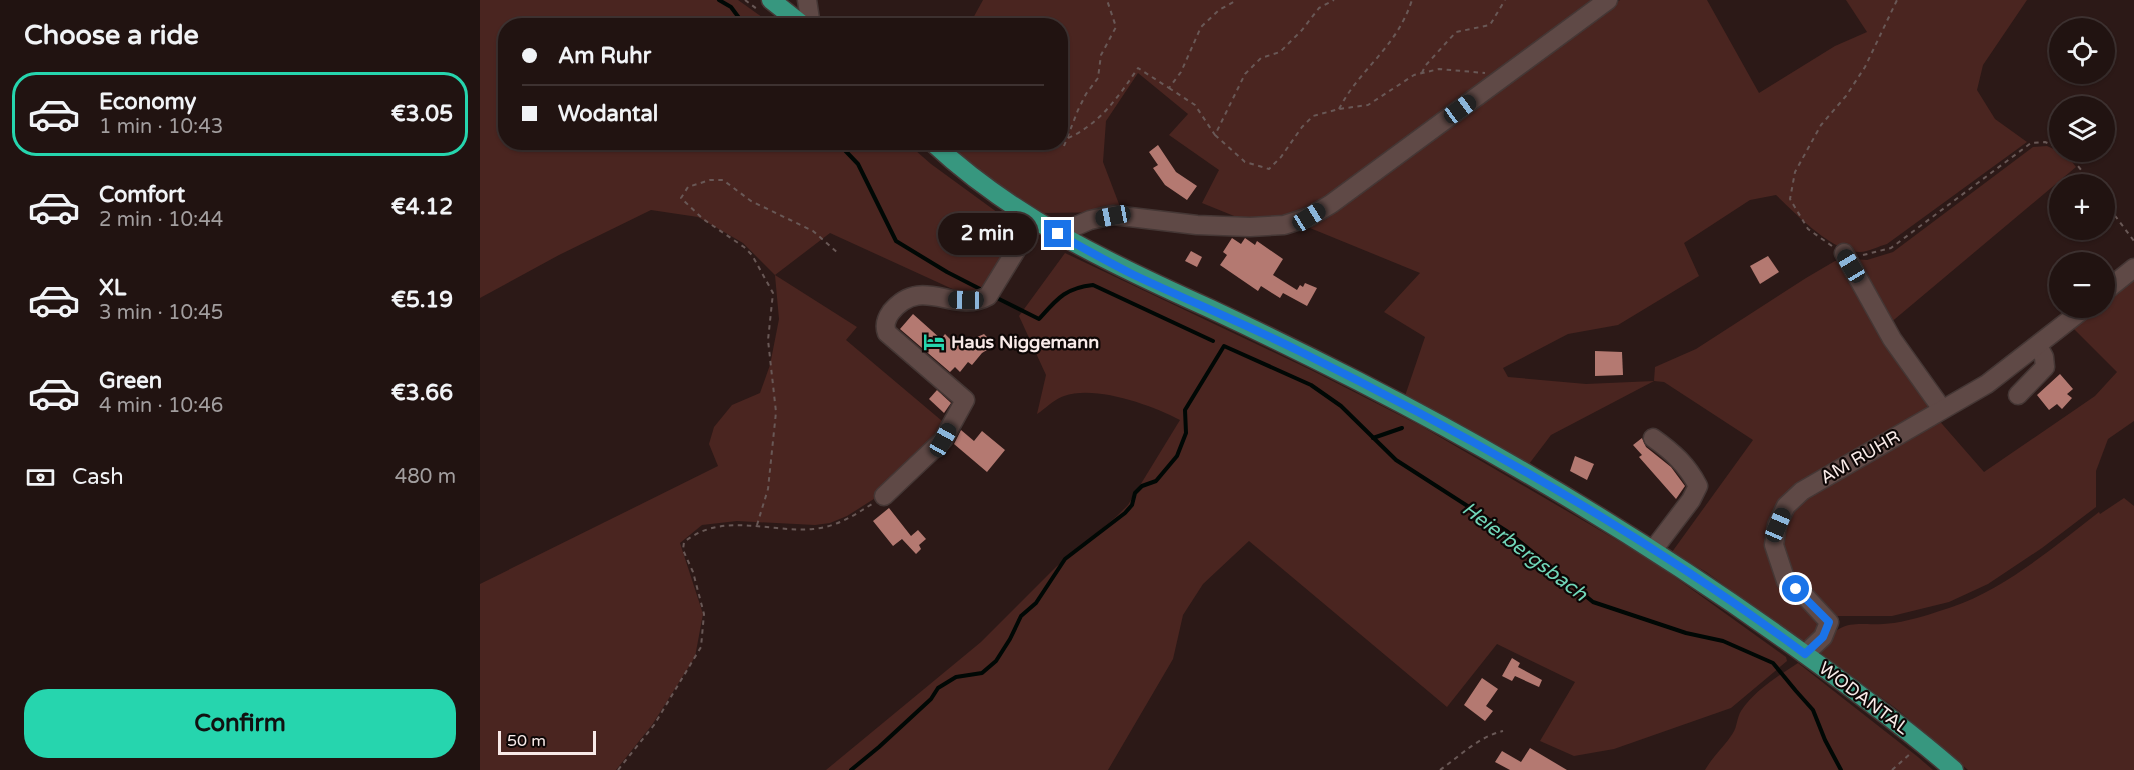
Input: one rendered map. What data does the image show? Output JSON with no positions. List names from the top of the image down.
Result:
{
  "streets": {
    "main road": ["WODANTAL"],
    "street": ["AM RUHR"]
  },
  "crossings": [
    ["AM RUHR", "WODANTAL"]
  ],
  "water": ["Heierbergsbach"],
  "places": {
    "hotel": ["Haus Niggemann"]
  },
  "scale_bar": "50 m",
  "page": {
    "heading": "Choose a ride",
    "map_buttons": ["+", "−"],
    "banner": ["Am Ruhr", "Wodantal"],
    "list": [
      {
        "name": "Economy",
        "note": "1 min · 10:43",
        "value": "€3.05"
      },
      {
        "name": "Comfort",
        "note": "2 min · 10:44",
        "value": "€4.12"
      },
      {
        "name": "XL",
        "note": "3 min · 10:45",
        "value": "€5.19"
      },
      {
        "name": "Green",
        "note": "4 min · 10:46",
        "value": "€3.66"
      }
    ],
    "bubble": "2 min",
    "pay": ["Cash", "480 m"],
    "buttons": "Confirm",
    "scale": "50 m"
  }
}
